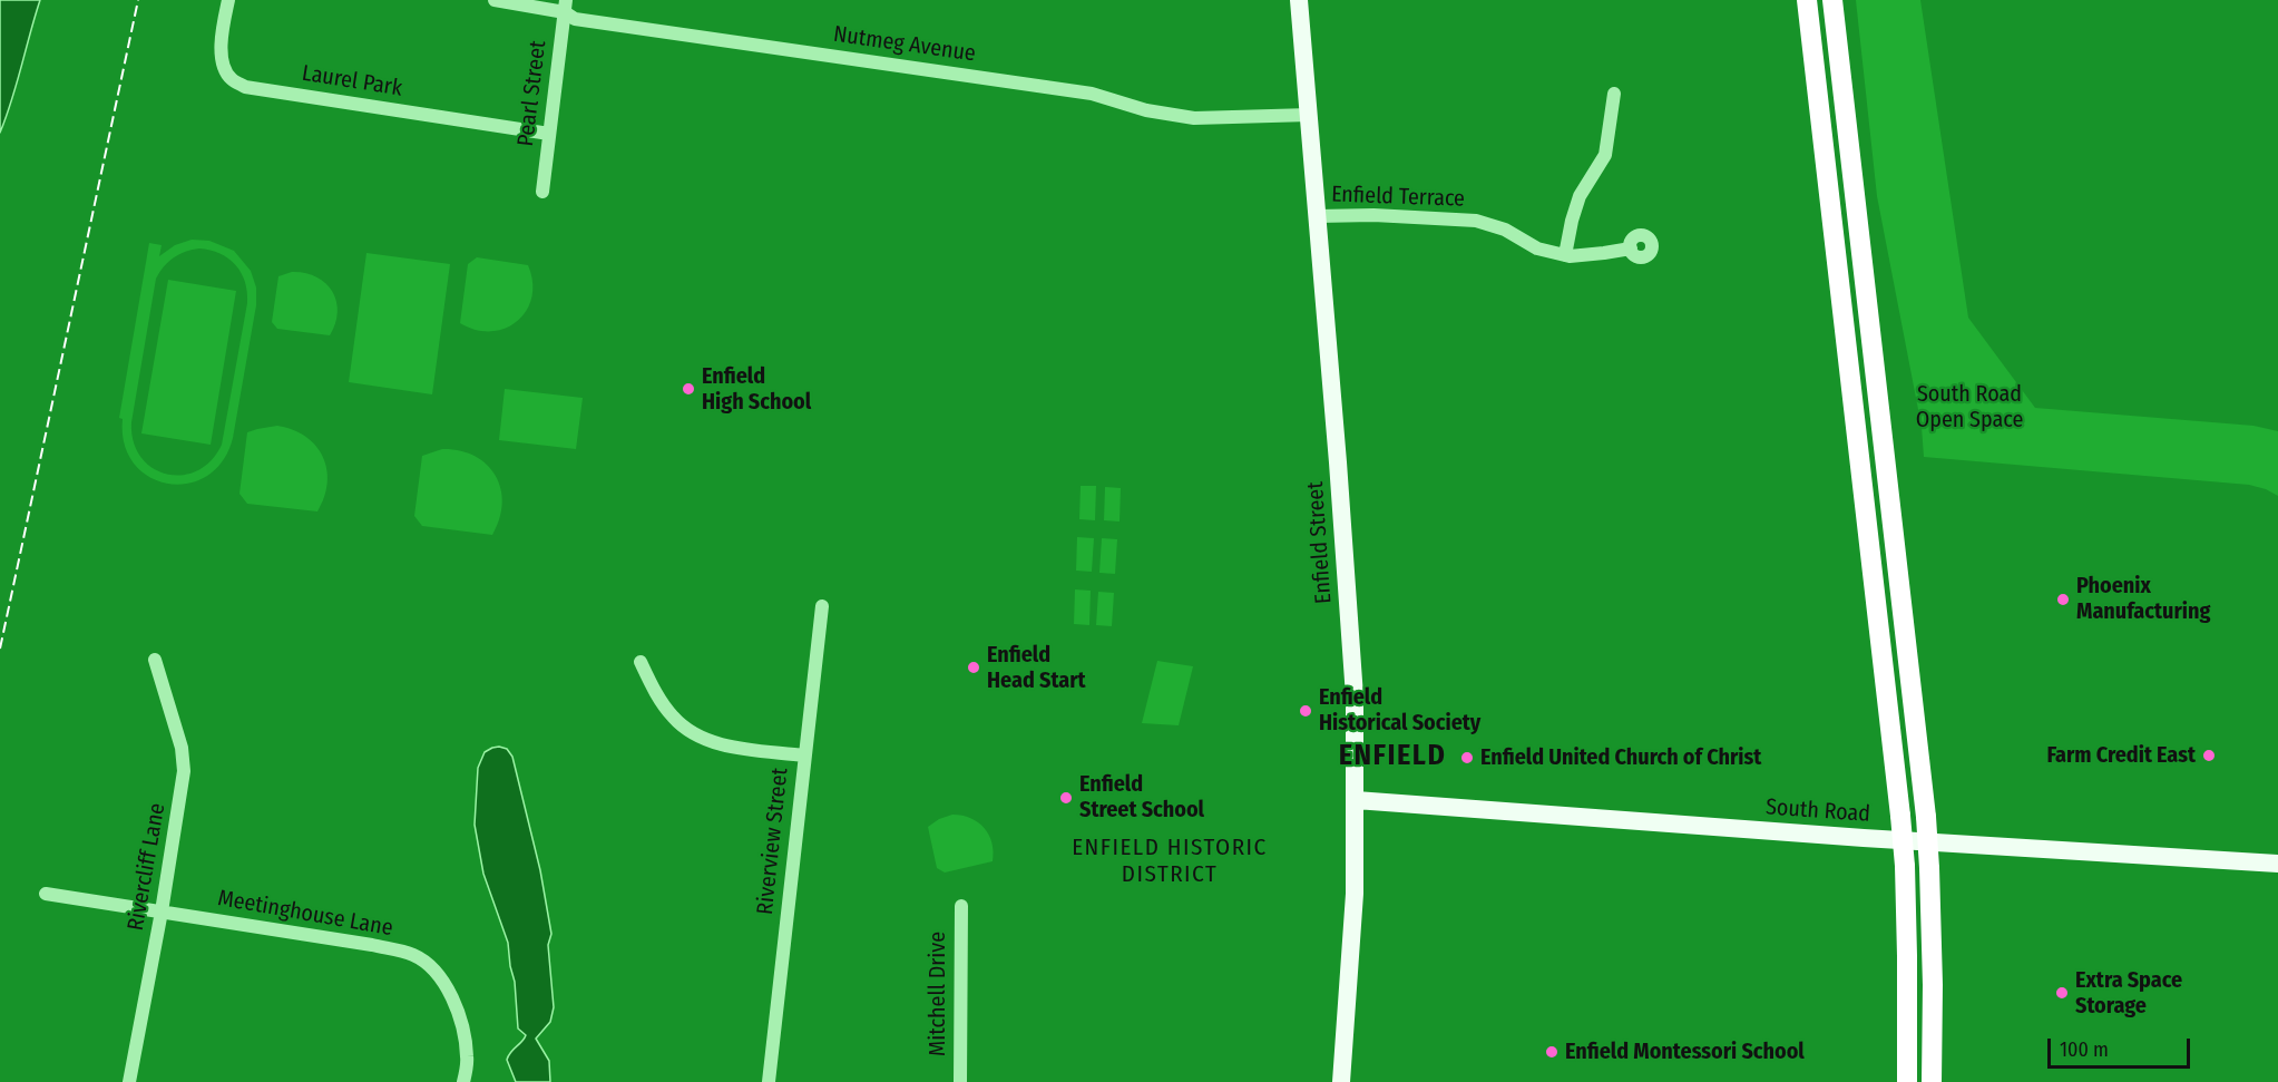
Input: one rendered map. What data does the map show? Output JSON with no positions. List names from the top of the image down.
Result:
{
  "streets": {
    "main road": ["Enfield Street", "South Road"],
    "street": [
      "Nutmeg Avenue",
      "Laurel Park",
      "Pearl Street",
      "Enfield Terrace",
      "Riverview Street",
      "Rivercliff Lane",
      "Meetinghouse Lane",
      "Mitchell Drive"
    ]
  },
  "crossings": [
    ["Nutmeg Avenue", "Pearl Street"],
    ["Nutmeg Avenue", "Enfield Street"],
    ["Laurel Park", "Pearl Street"],
    ["Enfield Terrace", "Enfield Street"],
    ["Enfield Street", "South Road"],
    ["Rivercliff Lane", "Meetinghouse Lane"]
  ],
  "districts": ["ENFIELD", "ENFIELD HISTORIC DISTRICT"],
  "parks": ["South Road Open Space"],
  "places": [
    "Enfield High School",
    "Phoenix Manufacturing",
    "Enfield Head Start",
    "Enfield Historical Society",
    "Farm Credit East",
    "Enfield United Church of Christ",
    "Enfield Street School",
    "Extra Space Storage",
    "Enfield Montessori School"
  ],
  "scale_bar": "100 m"
}
